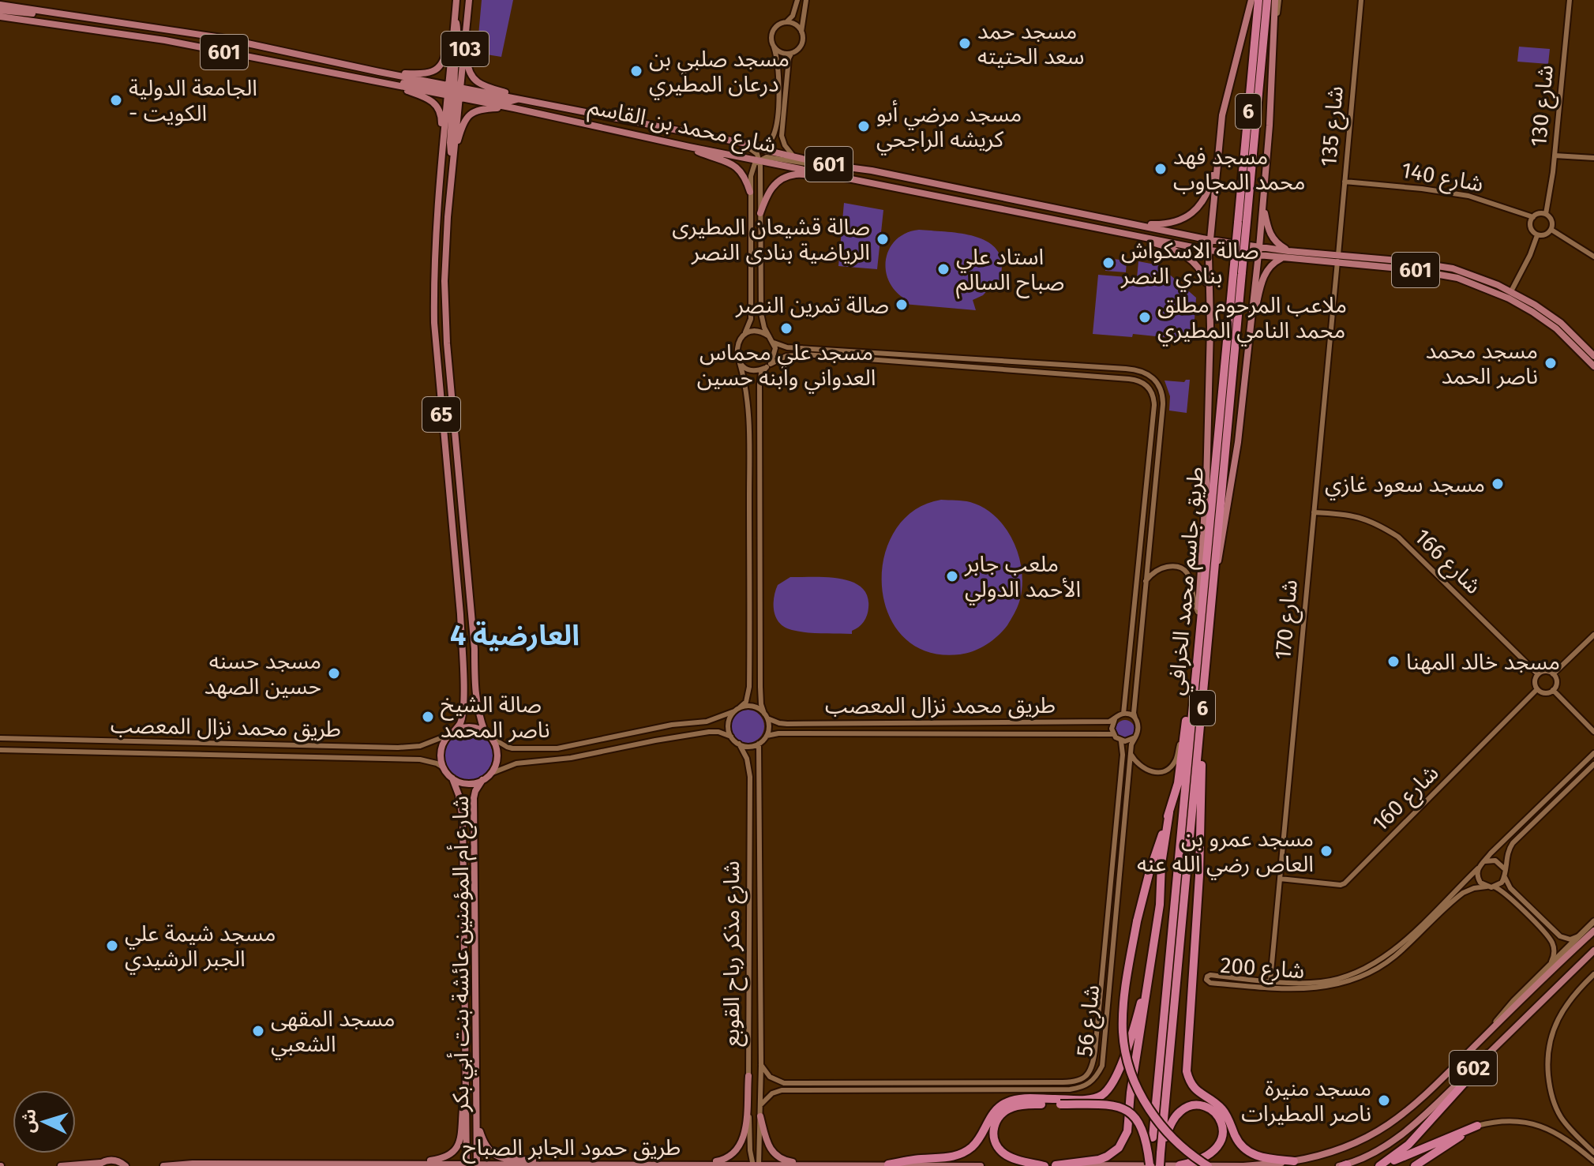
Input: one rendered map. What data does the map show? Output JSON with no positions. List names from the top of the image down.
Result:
{
  "streets": {
    "highway": ["6", "طريق جاسم محمد الخرافي"],
    "main road": [
      "103",
      "601",
      "شارع محمد بن القاسم",
      "65",
      "شارع أم المؤمنين عائشة بنت أبي بكر",
      "602",
      "طريق حمود الجابر الصباح"
    ],
    "street": [
      "شارع 130",
      "شارع 135",
      "شارع 140",
      "شارع 166",
      "شارع 170",
      "طريق محمد نزال المعصب",
      "شارع 160",
      "شارع مذكر رباح القوبع",
      "شارع 200",
      "شارع 56"
    ]
  },
  "crossings": [
    ["103", "شارع محمد بن القاسم"],
    ["103", "65"],
    ["شارع 130", "شارع 140"],
    ["شارع محمد بن القاسم", "شارع 135"],
    ["شارع محمد بن القاسم", "65"],
    ["شارع محمد بن القاسم", "شارع 170"],
    ["شارع 135", "شارع 140"],
    ["شارع 135", "شارع 170"],
    ["65", "طريق محمد نزال المعصب"],
    ["65", "شارع أم المؤمنين عائشة بنت أبي بكر"],
    ["شارع 166", "شارع 170"],
    ["شارع 166", "شارع 160"],
    ["شارع 170", "شارع 160"],
    ["شارع 170", "شارع 200"],
    ["طريق محمد نزال المعصب", "شارع أم المؤمنين عائشة بنت أبي بكر"],
    ["طريق محمد نزال المعصب", "شارع مذكر رباح القوبع"],
    ["طريق محمد نزال المعصب", "شارع 56"],
    ["شارع أم المؤمنين عائشة بنت أبي بكر", "طريق حمود الجابر الصباح"],
    ["شارع مذكر رباح القوبع", "شارع 56"],
    ["شارع مذكر رباح القوبع", "طريق حمود الجابر الصباح"]
  ],
  "districts": ["العارضية 4"],
  "places": [
    "مسجد حمد سعد الحتيته",
    "مسجد صلبي بن درعان المطيري",
    "الجامعة الدولية - الكويت",
    "مسجد مرضي أبو كريشه الراجحي",
    "مسجد فهد محمد المجاوب",
    "صالة قشيعان المطيرى الرياضية بنادى النصر",
    "صالة الاسكواش بنادي النصر",
    "استاد علي صباح السالم",
    "صالة تمرين النصر",
    "ملاعب المرحوم مطلق محمد النامي المطيري",
    "مسجد علي محماس العدواني وابنه حسين",
    "مسجد محمد ناصر الحمد",
    "مسجد سعود غازي",
    "ملعب جابر الأحمد الدولي",
    "مسجد خالد المهنا",
    "مسجد حسنه حسين الصهد",
    "صالة الشيخ ناصر المحمد",
    "مسجد عمرو بن العاص رضي الله عنه",
    "مسجد شيمة علي الجبر الرشيدي",
    "مسجد المقهى الشعبي",
    "مسجد منيرة ناصر المطيرات"
  ],
  "north": "left"
}
